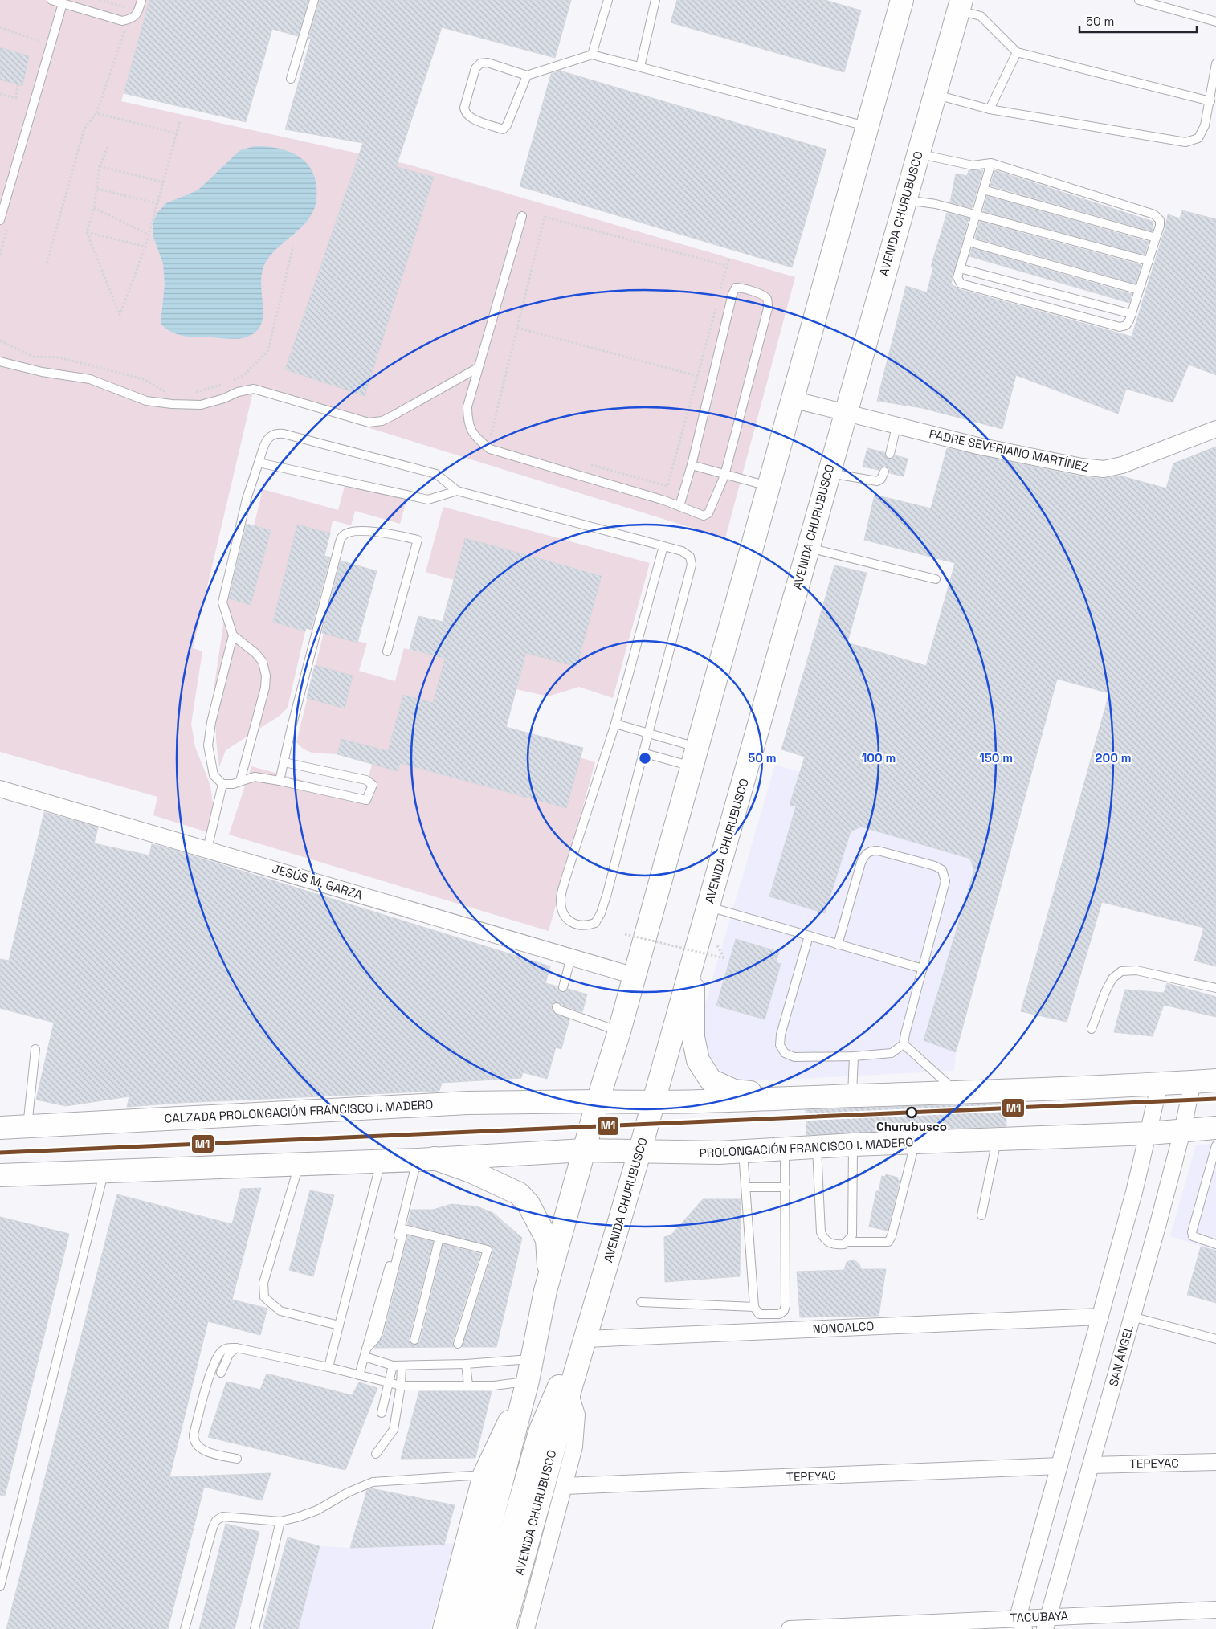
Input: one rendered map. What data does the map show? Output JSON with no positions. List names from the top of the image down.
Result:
{
  "streets": {
    "main road": ["AVENIDA CHURUBUSCO", "CALZADA PROLONGACIÓN FRANCISCO I. MADERO", "PROLONGACIÓN FRANCISCO I. MADERO"],
    "street": [
      "PADRE SEVERIANO MARTÍNEZ",
      "JESÚS M. GARZA",
      "NONOALCO",
      "SAN ÁNGEL",
      "TEPEYAC",
      "TACUBAYA"
    ]
  },
  "crossings": [
    ["AVENIDA CHURUBUSCO", "PADRE SEVERIANO MARTÍNEZ"],
    ["AVENIDA CHURUBUSCO", "PROLONGACIÓN FRANCISCO I. MADERO"],
    ["AVENIDA CHURUBUSCO", "NONOALCO"],
    ["PROLONGACIÓN FRANCISCO I. MADERO", "SAN ÁNGEL"],
    ["SAN ÁNGEL", "TEPEYAC"],
    ["SAN ÁNGEL", "TACUBAYA"]
  ],
  "places": ["Churubusco"],
  "lines": ["transit line M1"],
  "scale_bar": "50 m",
  "rings": [
    "50 m",
    "100 m",
    "150 m",
    "200 m"
  ]
}
